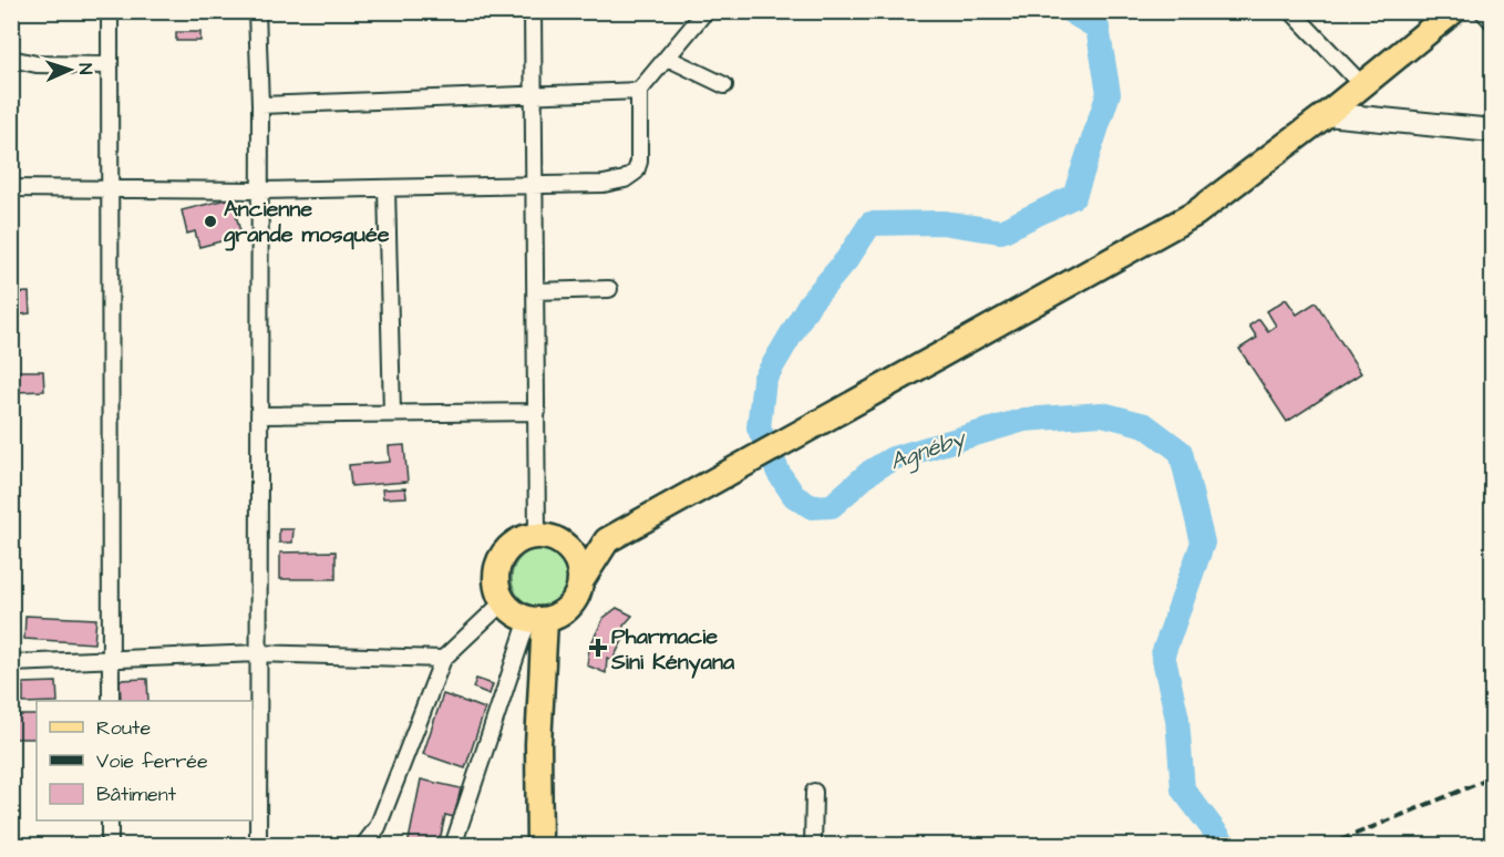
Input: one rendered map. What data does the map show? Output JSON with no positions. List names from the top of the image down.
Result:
{
  "water": ["Agnéby"],
  "places": {
    "other": ["Ancienne grande mosquée"],
    "health": ["Pharmacie Sini Kényana"]
  },
  "legend": ["Route", "Voie ferrée", "Bâtiment"],
  "north": "right"
}
